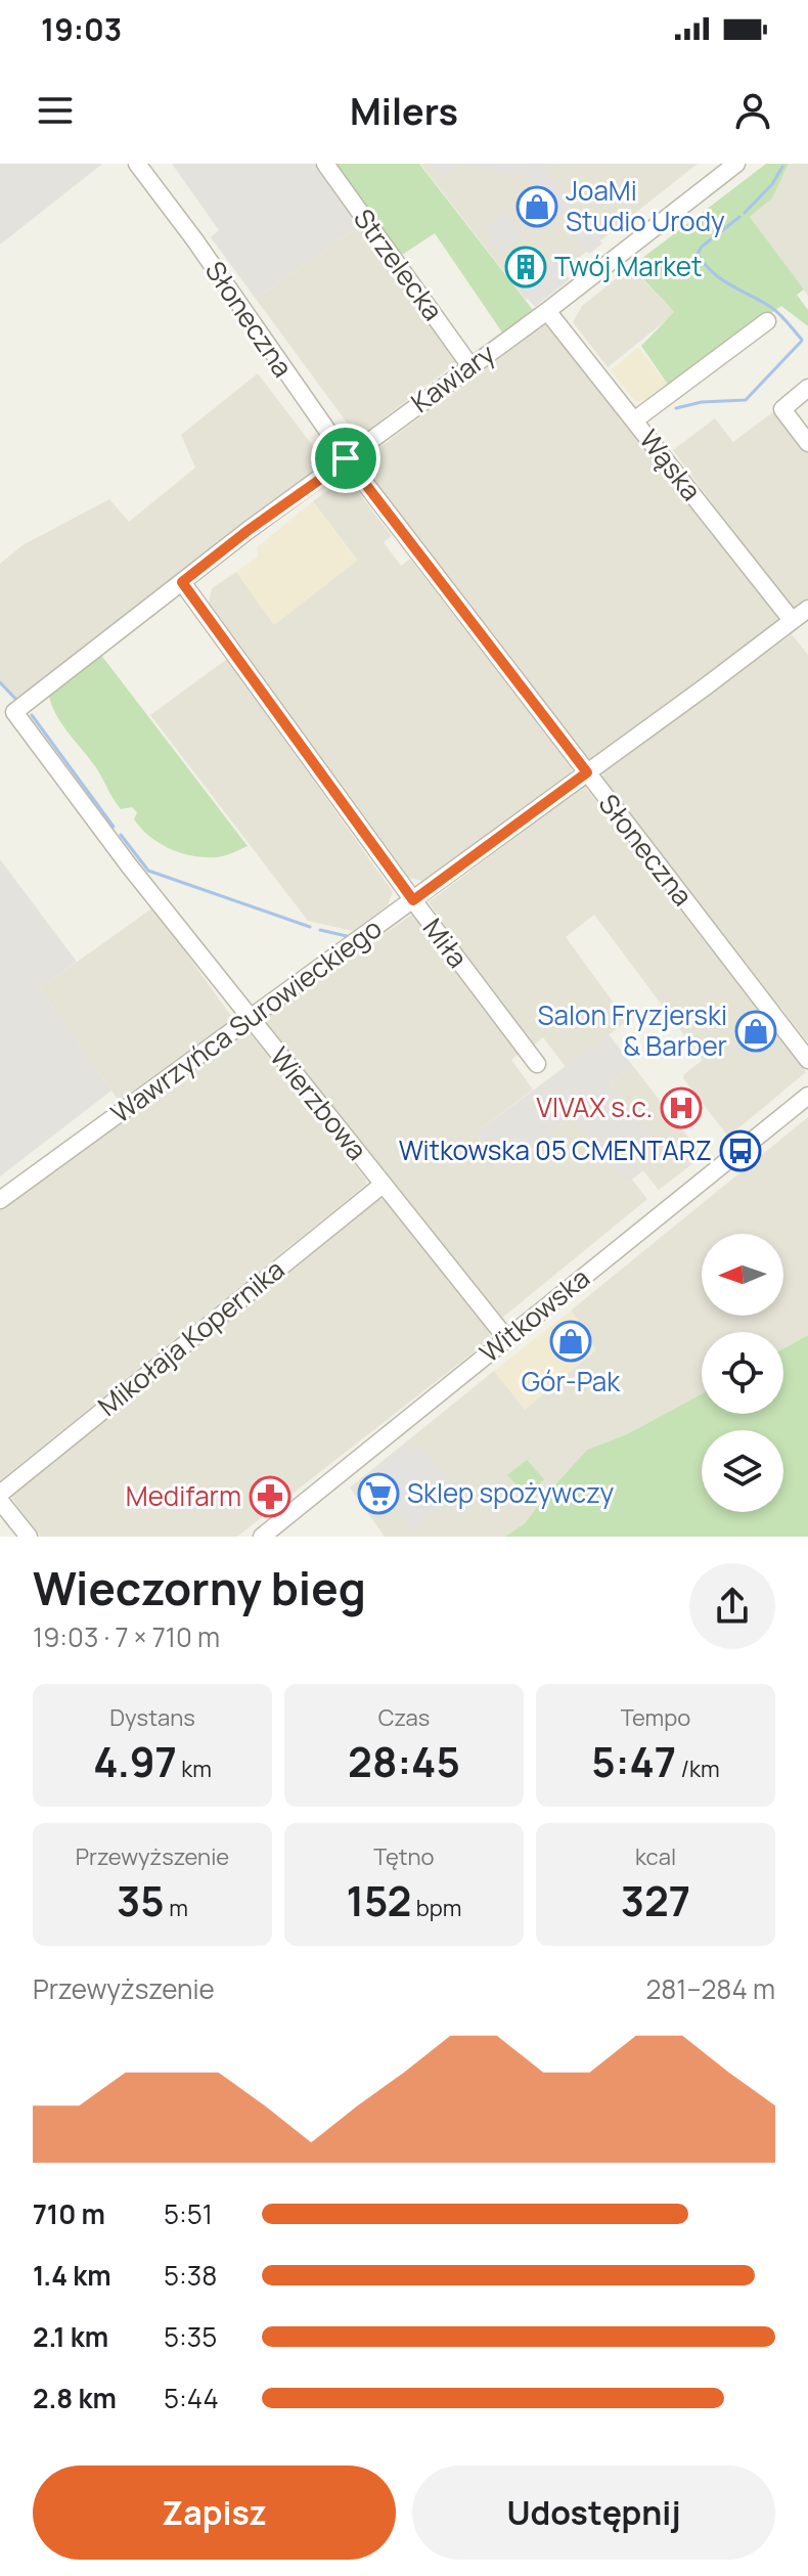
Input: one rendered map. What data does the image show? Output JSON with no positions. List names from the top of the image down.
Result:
{
  "streets": {
    "street": [
      "Strzelecka",
      "Słoneczna",
      "Kawiary",
      "Wąska",
      "Miła",
      "Wawrzyńca Surowieckiego",
      "Wierzbowa",
      "Witkowska",
      "Mikołaja Kopernika"
    ]
  },
  "crossings": [
    ["Strzelecka", "Kawiary"],
    ["Słoneczna", "Kawiary"],
    ["Słoneczna", "Wawrzyńca Surowieckiego"],
    ["Kawiary", "Wąska"],
    ["Kawiary", "Miła"],
    ["Kawiary", "Wierzbowa"],
    ["Wąska", "Wawrzyńca Surowieckiego"],
    ["Miła", "Wawrzyńca Surowieckiego"],
    ["Wawrzyńca Surowieckiego", "Wierzbowa"],
    ["Wierzbowa", "Witkowska"],
    ["Wierzbowa", "Mikołaja Kopernika"]
  ],
  "places": {
    "shop": ["JoaMi Studio Urody", "Salon Fryzjerski & Barber", "Gór-Pak"],
    "building": ["Twój Market"],
    "hospital": ["VIVAX s.c."],
    "bus stop": ["Witkowska 05 CMENTARZ"],
    "supermarket": ["Sklep spożywczy"],
    "pharmacy": ["Medifarm"]
  },
  "north": "left",
  "page": {
    "status": "19:03",
    "header": "Milers",
    "heading": ["Wieczorny bieg", "19:03 · 7 × 710 m"],
    "stats": [
      ["Dystans", "4.97 km"],
      ["Czas", "28:45"],
      ["Tempo", "5:47 /km"],
      ["Przewyższenie", "35 m"],
      ["Tętno", "152 bpm"],
      ["kcal", "327"]
    ],
    "chart": ["Przewyższenie", "281–284 m"],
    "list": [
      {
        "name": "710 m",
        "note": "5:51"
      },
      {
        "name": "1.4 km",
        "note": "5:38"
      },
      {
        "name": "2.1 km",
        "note": "5:35"
      },
      {
        "name": "2.8 km",
        "note": "5:44"
      }
    ],
    "buttons": ["Zapisz", "Udostępnij"]
  }
}
